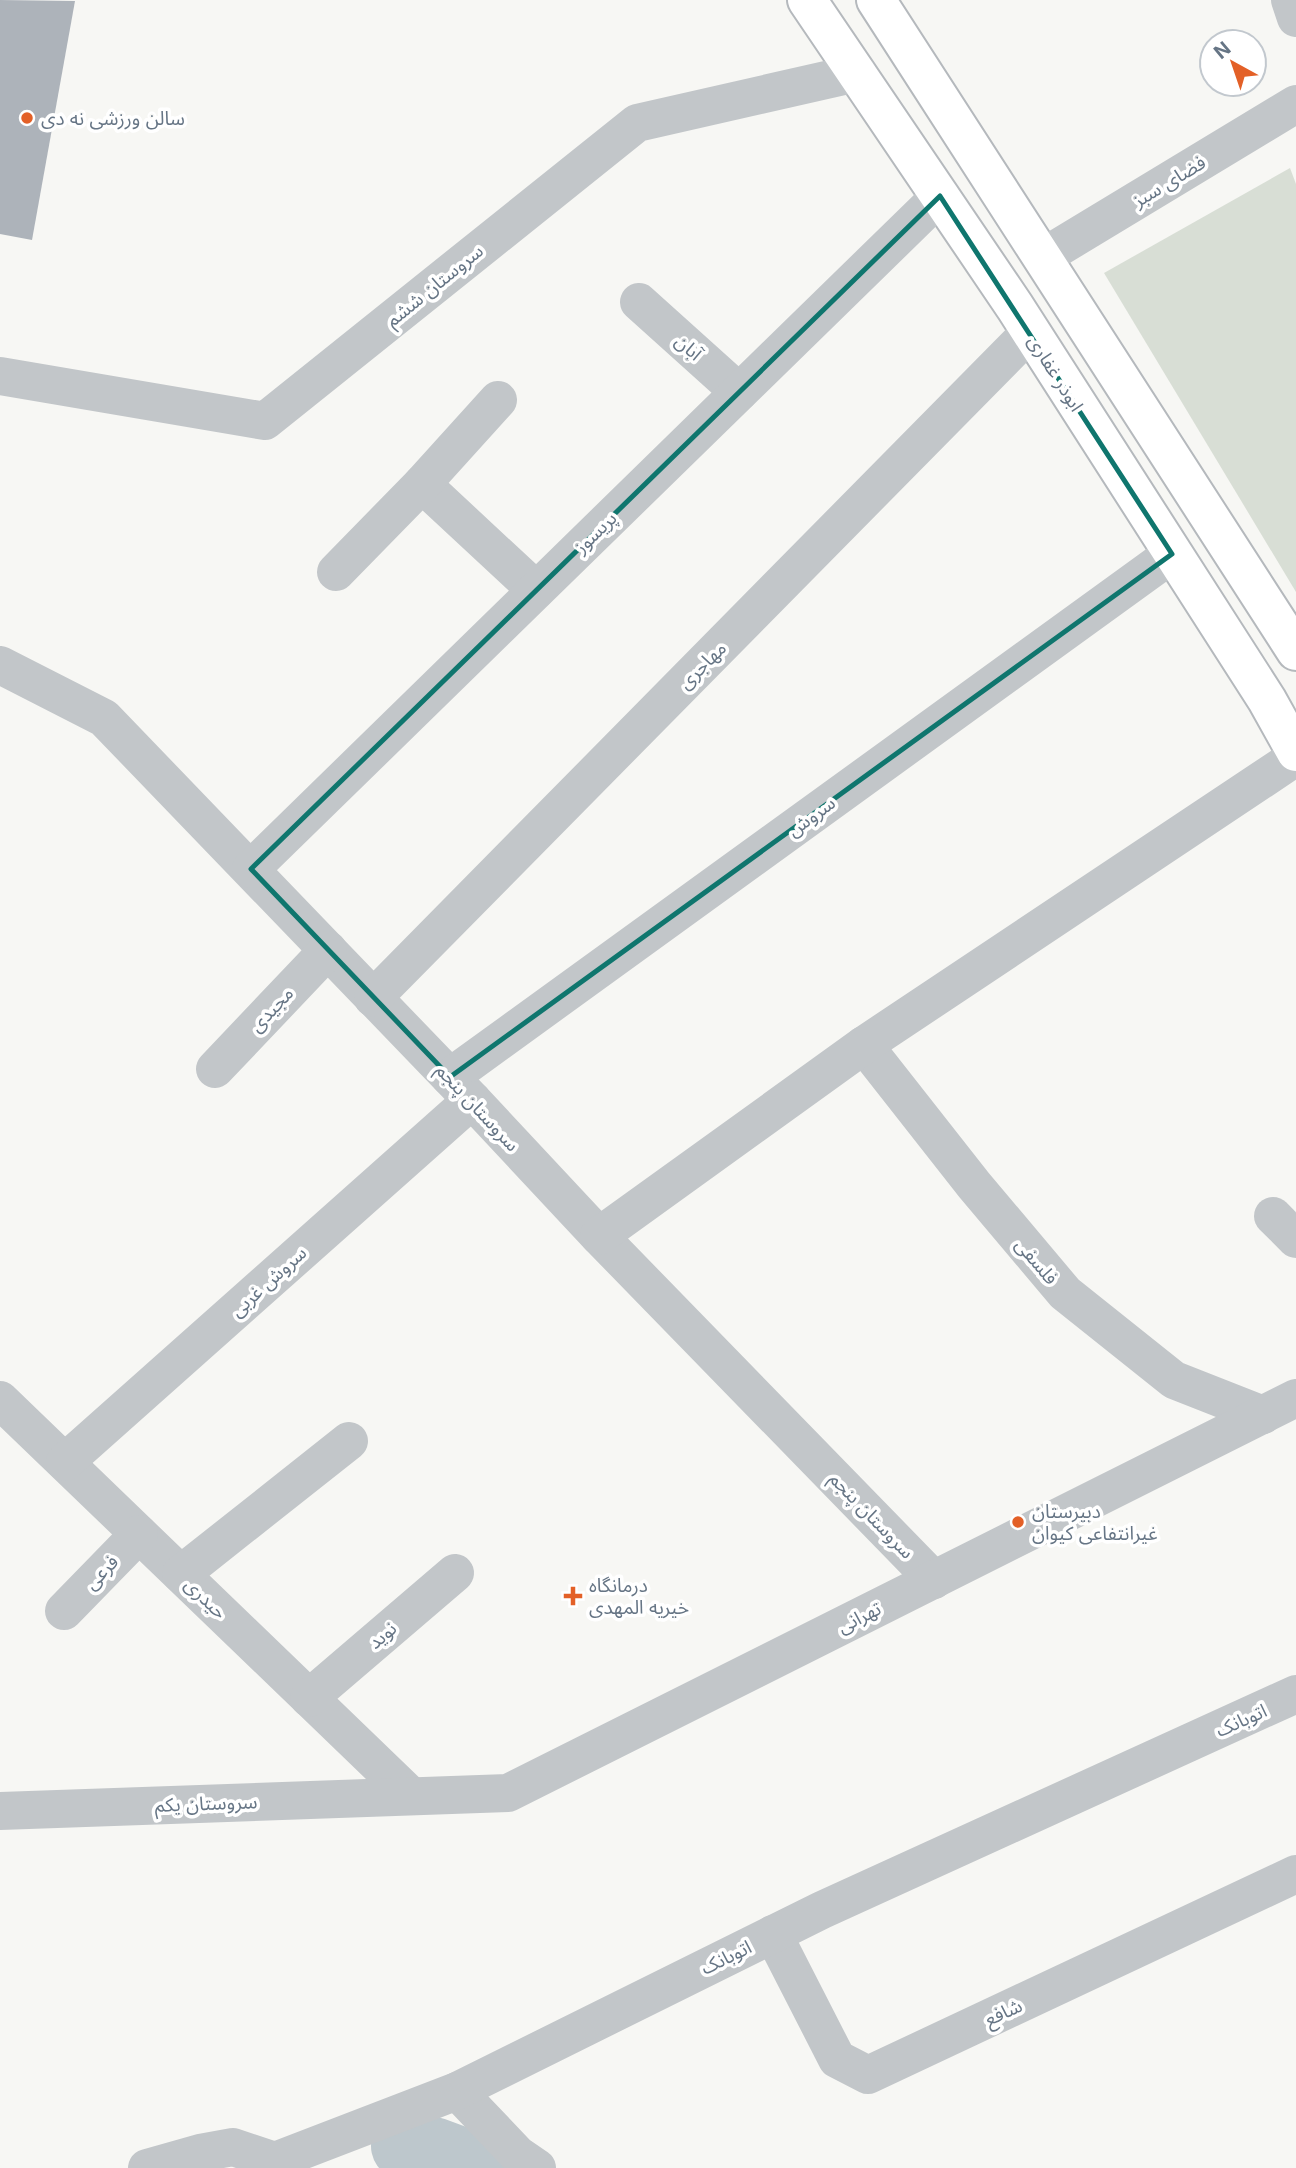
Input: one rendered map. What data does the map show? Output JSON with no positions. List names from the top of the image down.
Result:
{
  "streets": {
    "main road": ["ابوذر غفاری"],
    "street": [
      "فضای سبز",
      "سروستان ششم",
      "آبان",
      "پریسوز",
      "مهاجری",
      "سروش",
      "مجیدی",
      "سروستان پنجم",
      "فلسفی",
      "سروش غربی",
      "فرعی",
      "حیدری",
      "تهرانی",
      "نوید",
      "اتوبانک",
      "سروستان یکم",
      "شافع"
    ]
  },
  "crossings": [
    ["سروستان ششم", "ابوذر غفاری"],
    ["آبان", "پریسوز"],
    ["ابوذر غفاری", "پریسوز"],
    ["ابوذر غفاری", "مهاجری"],
    ["ابوذر غفاری", "سروش"],
    ["پریسوز", "سروستان پنجم"],
    ["مهاجری", "سروستان پنجم"],
    ["سروش", "سروستان پنجم"],
    ["سروش", "سروش غربی"],
    ["مجیدی", "سروستان پنجم"],
    ["سروستان پنجم", "سروش غربی"],
    ["سروستان پنجم", "تهرانی"],
    ["فلسفی", "تهرانی"],
    ["سروش غربی", "حیدری"],
    ["فرعی", "حیدری"],
    ["حیدری", "تهرانی"],
    ["حیدری", "نوید"],
    ["حیدری", "سروستان یکم"],
    ["تهرانی", "سروستان یکم"],
    ["اتوبانک", "شافع"]
  ],
  "places": {
    "other": ["سالن ورزشی نه دی", "دبیرستان غیرانتفاعی کیوان"],
    "health": ["درمانگاه خیریه المهدی"]
  },
  "north": "top left"
}
